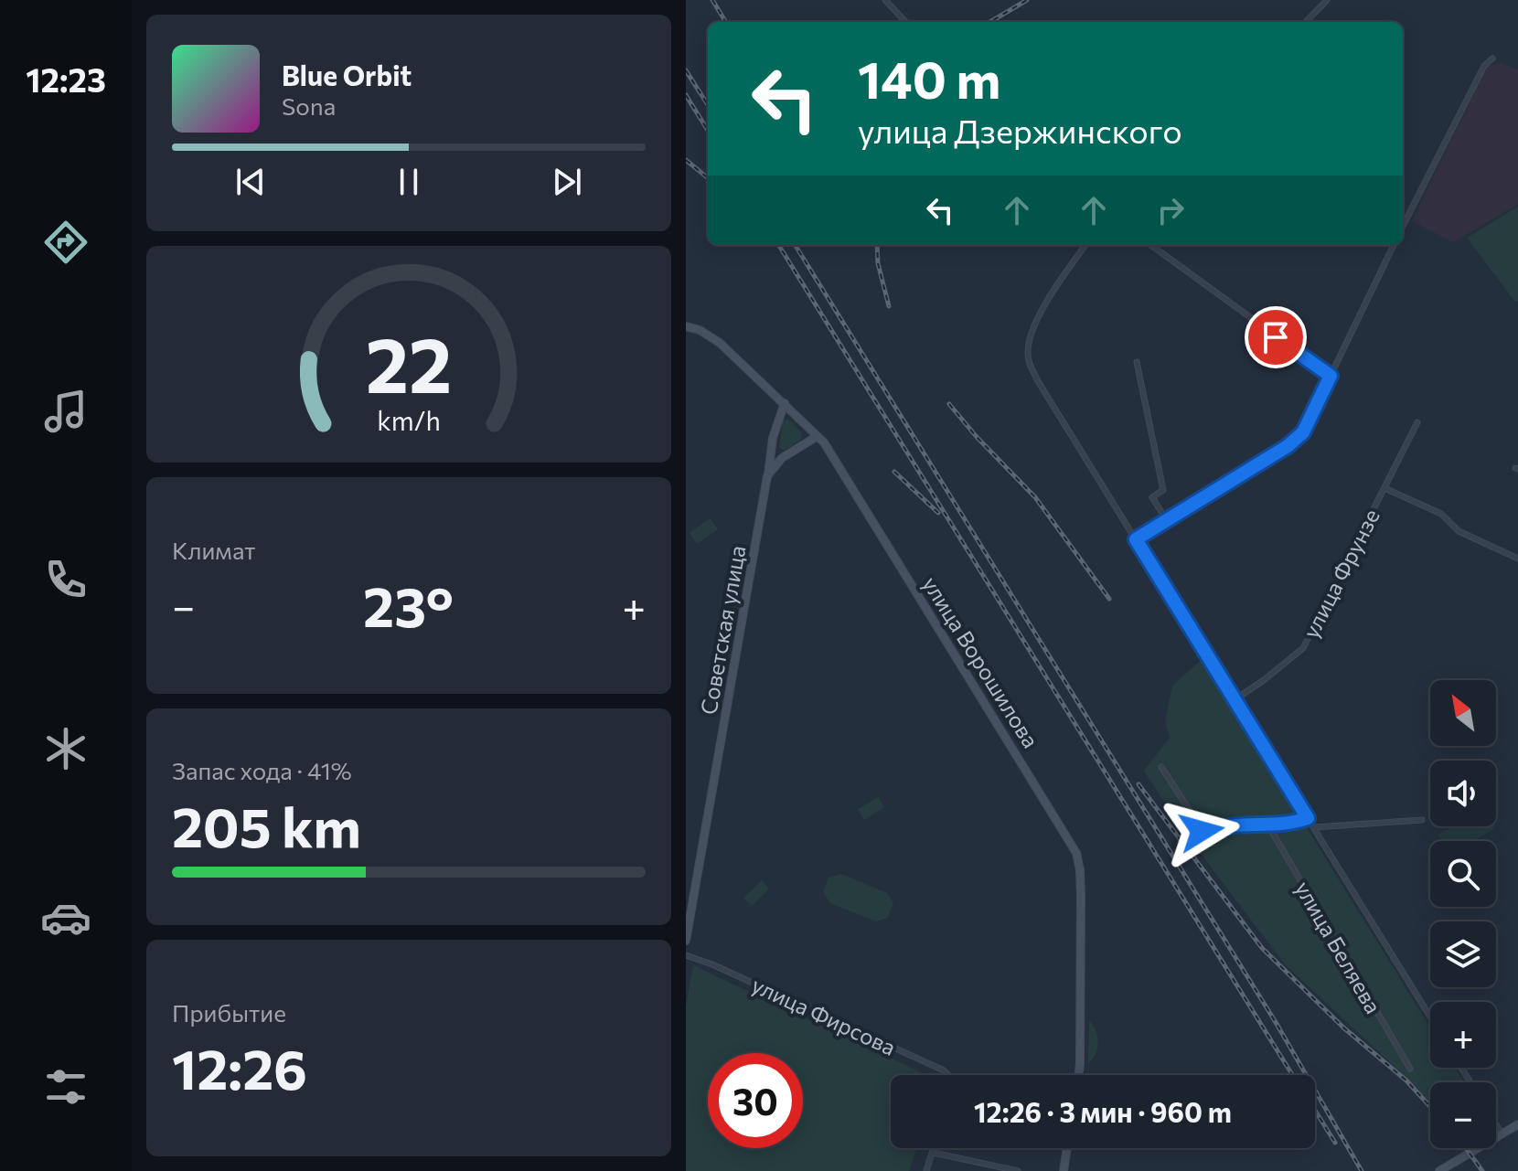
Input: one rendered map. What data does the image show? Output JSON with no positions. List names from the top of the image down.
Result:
{
  "streets": {
    "main road": ["Советская улица", "улица Ворошилова"],
    "street": ["улица Фрунзе", "улица Беляева", "улица Фирсова"]
  },
  "crossings": [
    ["Советская улица", "улица Ворошилова"]
  ],
  "north": "top left",
  "page": {
    "tabs": "12:23",
    "turn": ["140 m", "улица Дзержинского"],
    "song": ["Blue Orbit", "Sona"],
    "tile": [
      "Климат",
      ["Запас хода · 41%", "205 km"],
      ["Прибытие", "12:26"]
    ],
    "heat": ["−", "23°", "+"],
    "map_buttons": ["+", "−"],
    "limit": "30",
    "trip": "12:26 · 3 мин · 960 m",
    "gauge": ["22", "km/h"]
  }
}
